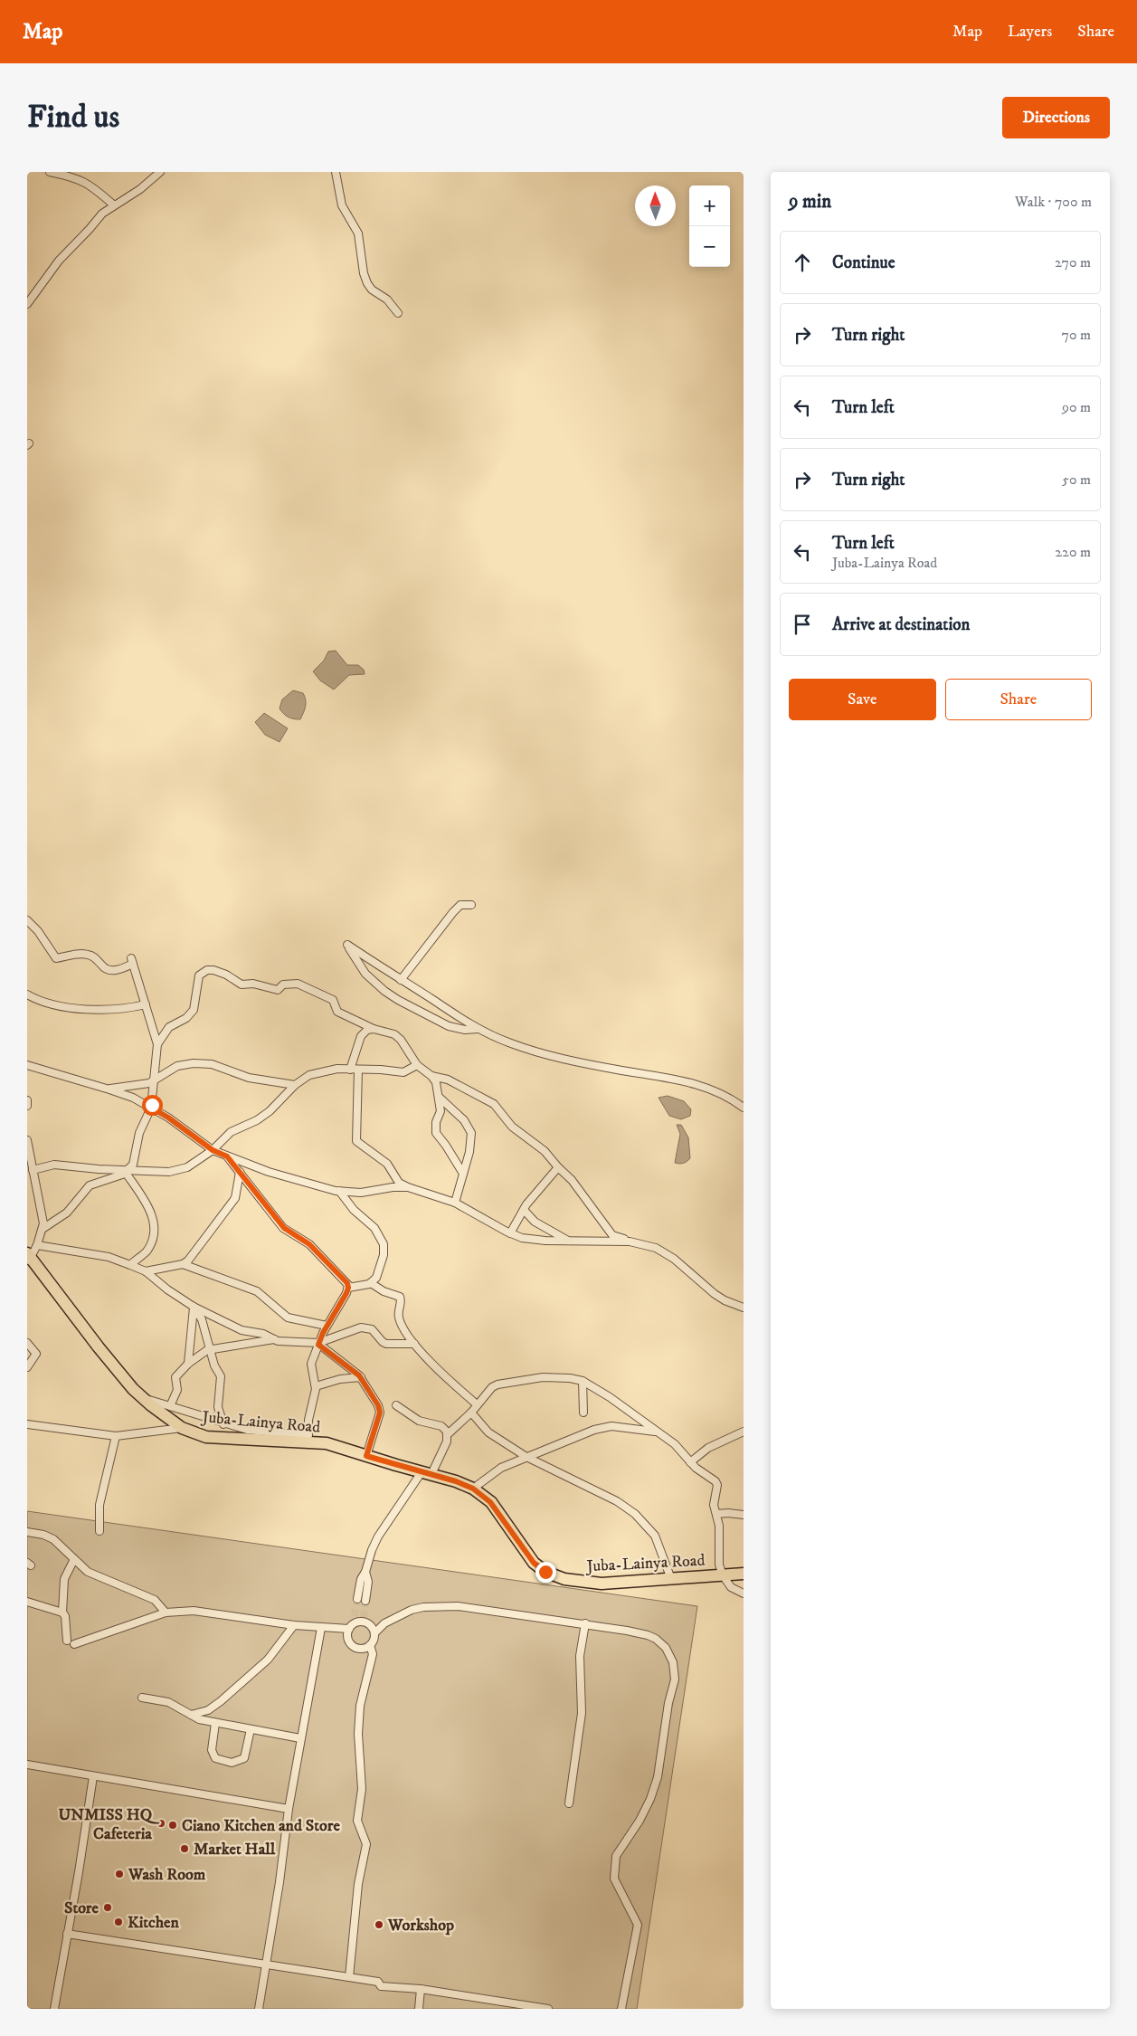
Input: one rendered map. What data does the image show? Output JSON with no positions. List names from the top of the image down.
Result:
{
  "streets": {
    "main road": ["Juba-Lainya Road"]
  },
  "places": [
    "UNMISS HQ Cafeteria",
    "Ciano Kitchen and Store",
    "Market Hall",
    "Wash Room",
    "Store",
    "Kitchen",
    "Workshop"
  ],
  "north": "top",
  "page": {
    "header": "Map",
    "nav": ["Map", "Layers", "Share"],
    "buttons": [
      "Directions",
      ["Save", "Share"]
    ],
    "title": "Find us",
    "heading": ["9 min", "Walk · 700 m"],
    "map_buttons": ["+", "−"],
    "list": [
      ["Continue", "270 m"],
      ["Turn right", "70 m"],
      ["Turn left", "90 m"],
      ["Turn right", "50 m"],
      ["Turn left", "Juba-Lainya Road", "220 m"],
      "Arrive at destination"
    ]
  }
}
